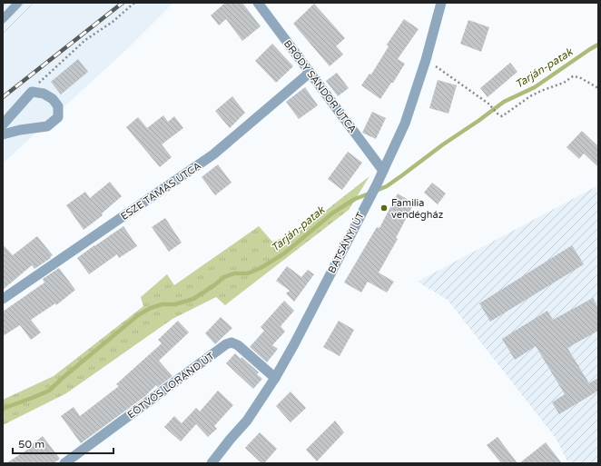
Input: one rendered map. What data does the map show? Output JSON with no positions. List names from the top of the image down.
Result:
{
  "streets": {
    "street": [
      "BRÓDY SÁNDOR UTCA",
      "ESZE TAMÁS UTCA",
      "BATSÁNYI ÚT",
      "EÖTVÖS LORÁND ÚT"
    ]
  },
  "crossings": [
    ["BRÓDY SÁNDOR UTCA", "ESZE TAMÁS UTCA"],
    ["BRÓDY SÁNDOR UTCA", "BATSÁNYI ÚT"],
    ["BATSÁNYI ÚT", "EÖTVÖS LORÁND ÚT"]
  ],
  "water": ["Tarján-patak"],
  "places": ["Familia vendégház"],
  "scale_bar": "50 m"
}
